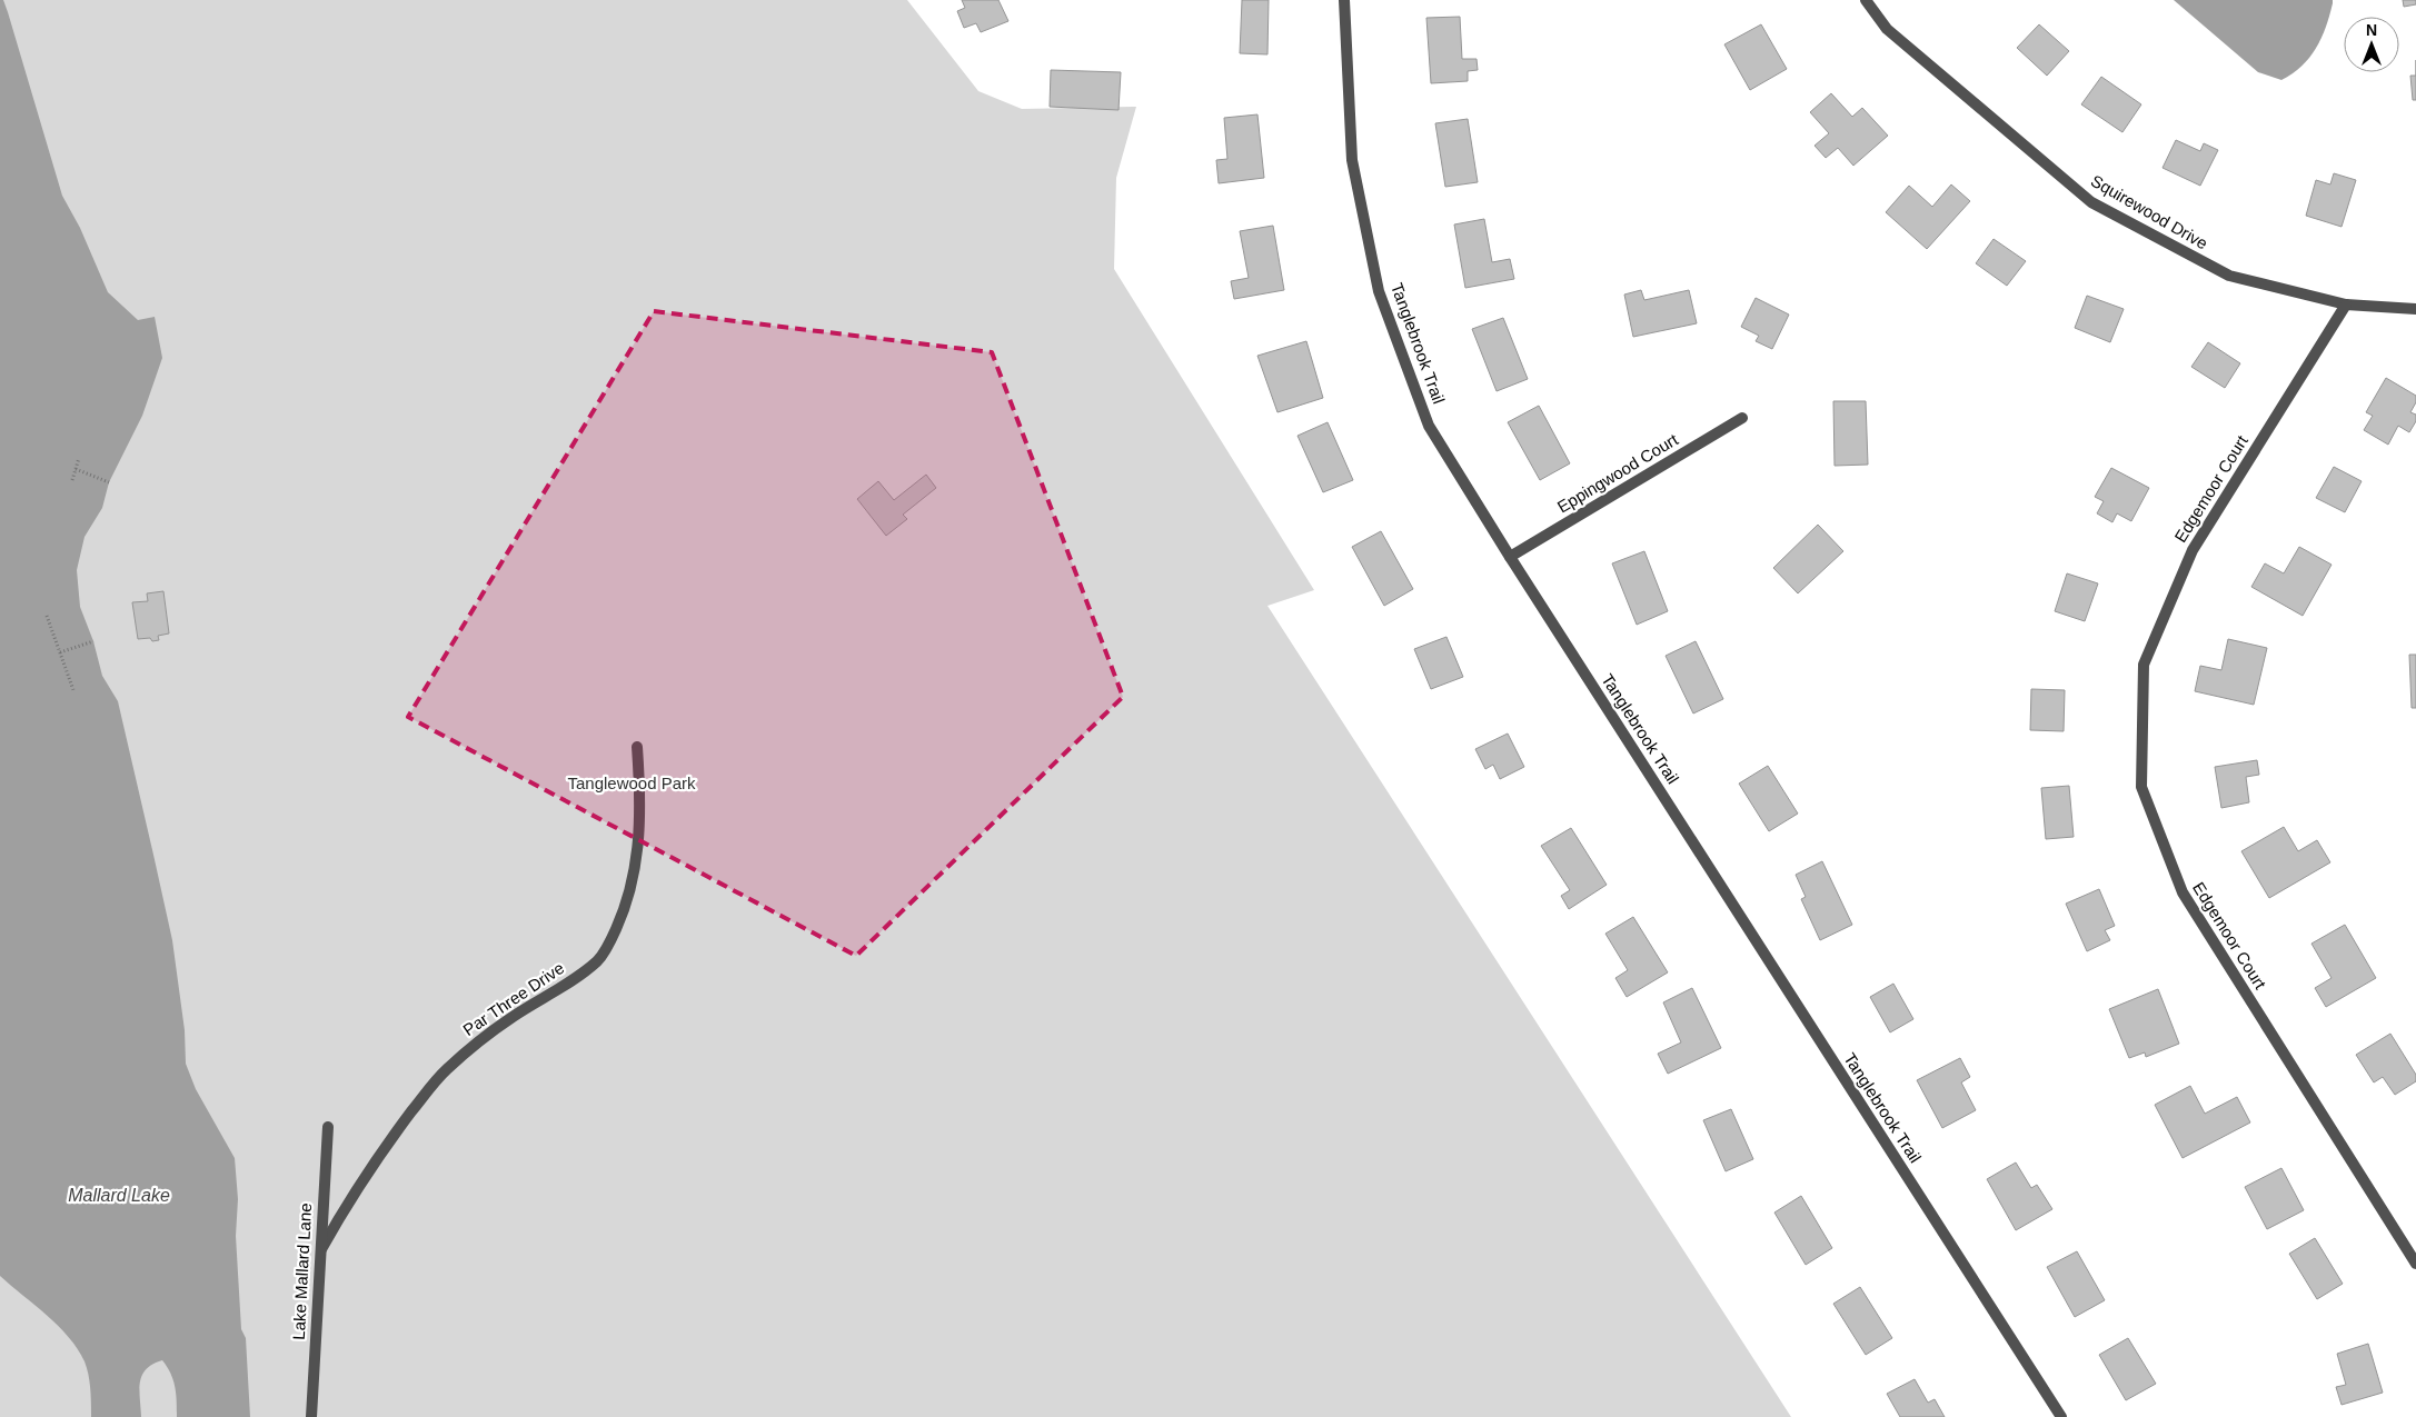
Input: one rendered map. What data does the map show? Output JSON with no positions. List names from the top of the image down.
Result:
{
  "streets": {
    "street": [
      "Squirewood Drive",
      "Tanglebrook Trail",
      "Eppingwood Court",
      "Edgemoor Court",
      "Par Three Drive",
      "Lake Mallard Lane"
    ]
  },
  "crossings": [
    ["Squirewood Drive", "Edgemoor Court"],
    ["Tanglebrook Trail", "Eppingwood Court"],
    ["Par Three Drive", "Lake Mallard Lane"]
  ],
  "water": ["Mallard Lake"],
  "parks": ["Tanglewood Park"],
  "north": "top"
}
